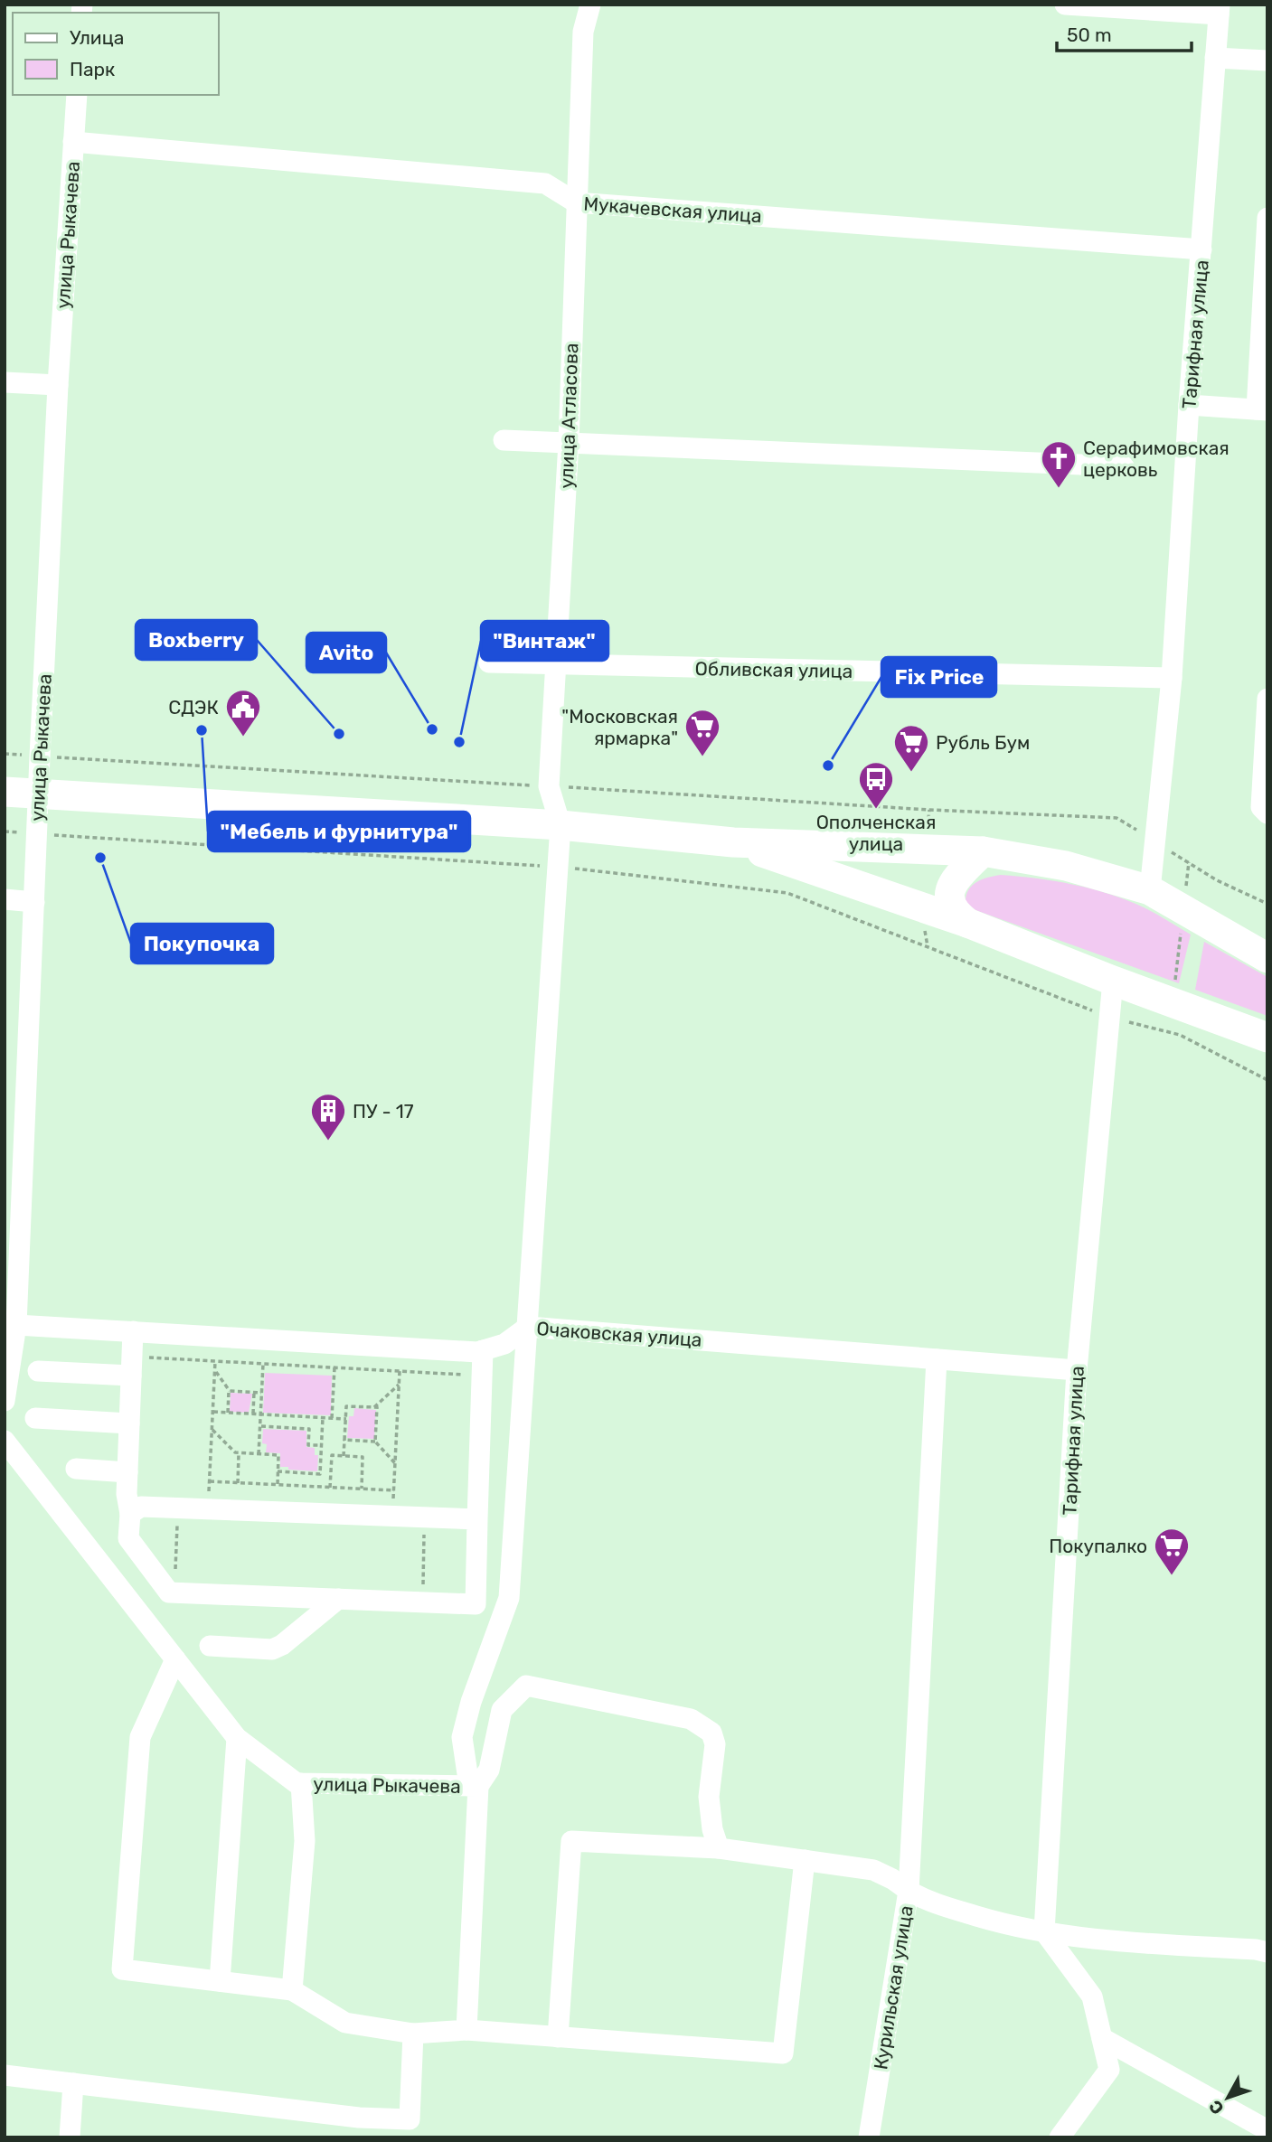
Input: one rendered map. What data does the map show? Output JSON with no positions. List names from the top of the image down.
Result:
{
  "streets": {
    "street": [
      "Мукачевская улица",
      "улица Рыкачева",
      "Тарифная улица",
      "улица Атласова",
      "Обливская улица",
      "Очаковская улица",
      "Курильская улица"
    ]
  },
  "crossings": [
    ["Мукачевская улица", "улица Рыкачева"],
    ["Мукачевская улица", "Тарифная улица"],
    ["Мукачевская улица", "улица Атласова"],
    ["улица Рыкачева", "Очаковская улица"],
    ["Тарифная улица", "Обливская улица"],
    ["Тарифная улица", "Очаковская улица"],
    ["улица Атласова", "Обливская улица"]
  ],
  "places": {
    "church": ["Серафимовская церковь"],
    "other": [
      "Avito",
      "\"Мебель и фурнитура\"",
      "Boxberry",
      "\"Винтаж\"",
      "Fix Price",
      "Покупочка"
    ],
    "public building": ["СДЭК"],
    "supermarket": ["\"Московская ярмарка\"", "Рубль Бум", "Покупалко"],
    "bus stop": ["Ополченская улица"],
    "building": ["ПУ - 17"]
  },
  "legend": ["Улица", "Парк"],
  "scale_bar": "50 m",
  "north": "bottom left"
}
